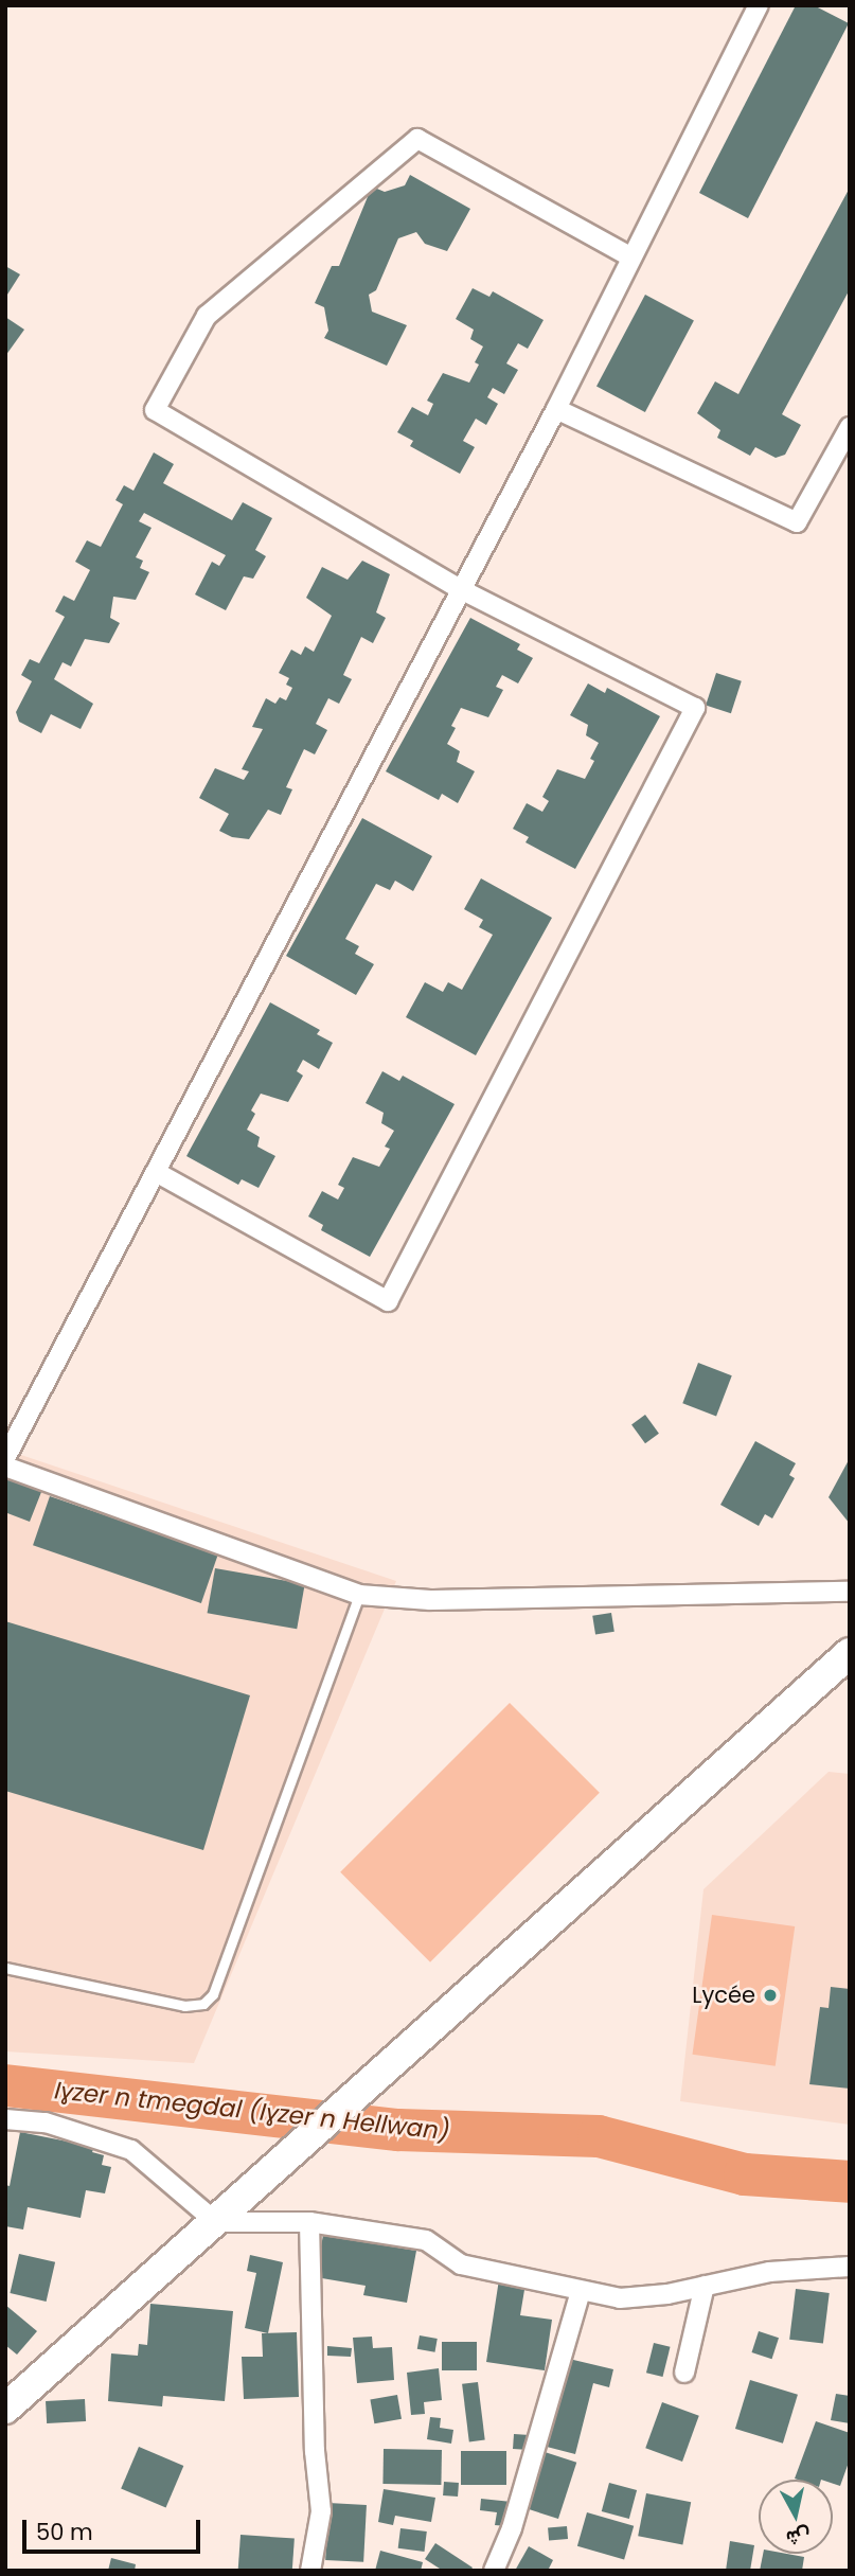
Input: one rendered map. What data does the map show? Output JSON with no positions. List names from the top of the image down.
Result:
{
  "water": ["Iɣzer n tmegdal (Iɣzer n Hellwan)"],
  "places": ["Lycée"],
  "scale_bar": "50 m",
  "north": "bottom"
}
